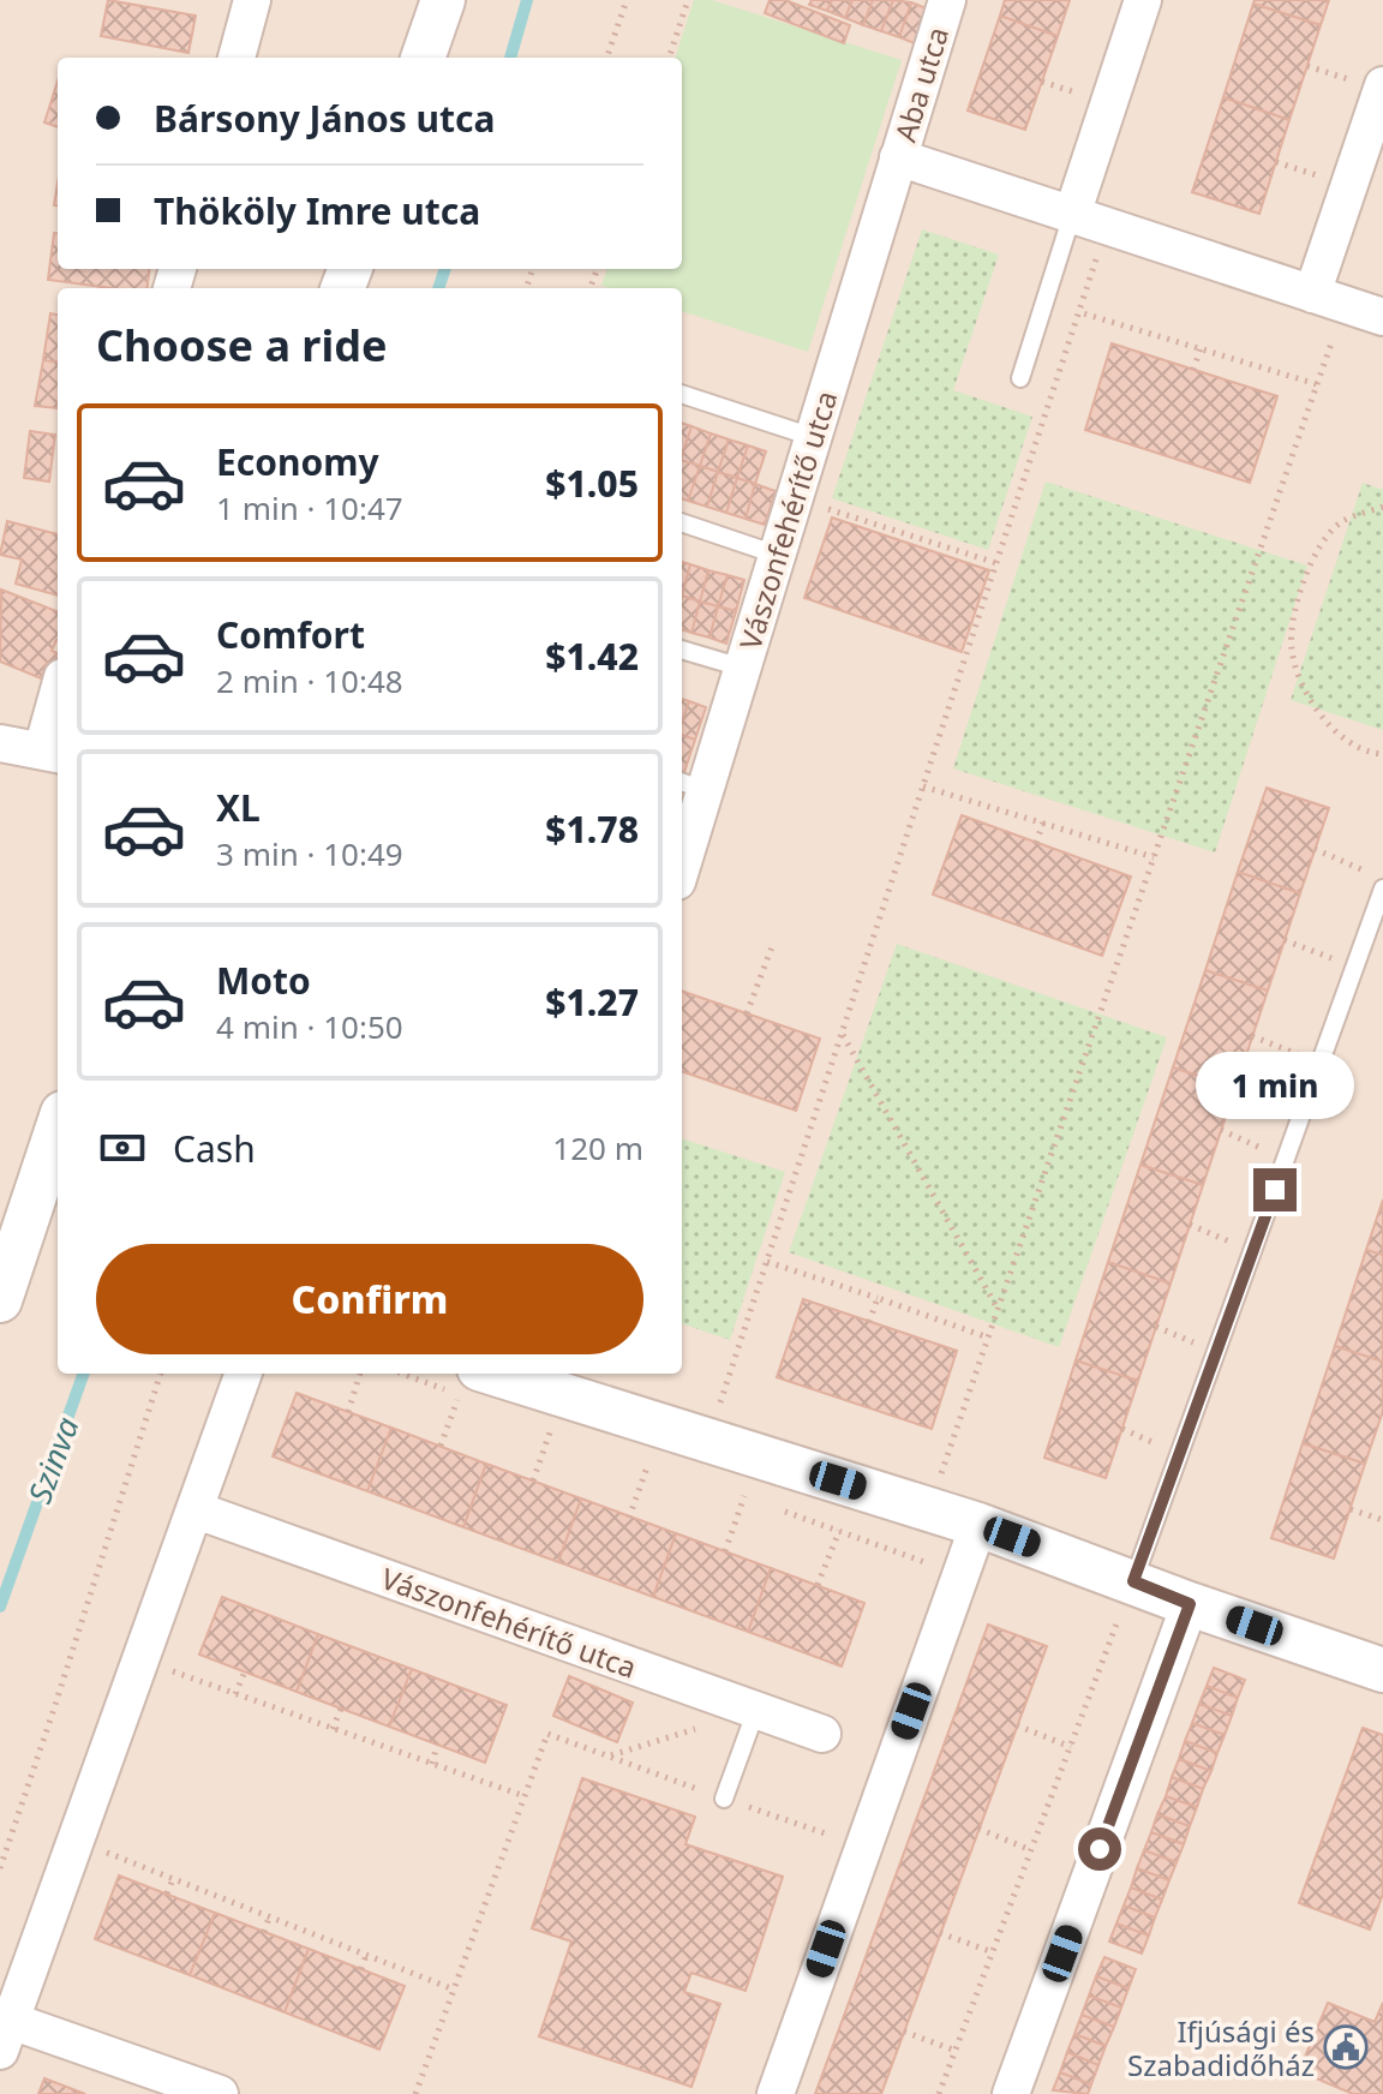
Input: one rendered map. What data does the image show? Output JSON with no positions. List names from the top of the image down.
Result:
{
  "streets": {
    "street": ["Aba utca", "Vászonfehérítő utca"]
  },
  "crossings": [
    ["Aba utca", "Vászonfehérítő utca"]
  ],
  "water": ["Szinva"],
  "places": {
    "public building": ["Ifjúsági és Szabadidőház"]
  },
  "page": {
    "banner": ["Bársony János utca", "Thököly Imre utca"],
    "heading": "Choose a ride",
    "list": [
      {
        "name": "Economy",
        "note": "1 min · 10:47",
        "value": "$1.05"
      },
      {
        "name": "Comfort",
        "note": "2 min · 10:48",
        "value": "$1.42"
      },
      {
        "name": "XL",
        "note": "3 min · 10:49",
        "value": "$1.78"
      },
      {
        "name": "Moto",
        "note": "4 min · 10:50",
        "value": "$1.27"
      }
    ],
    "bubble": "1 min",
    "pay": ["Cash", "120 m"],
    "buttons": "Confirm"
  }
}
